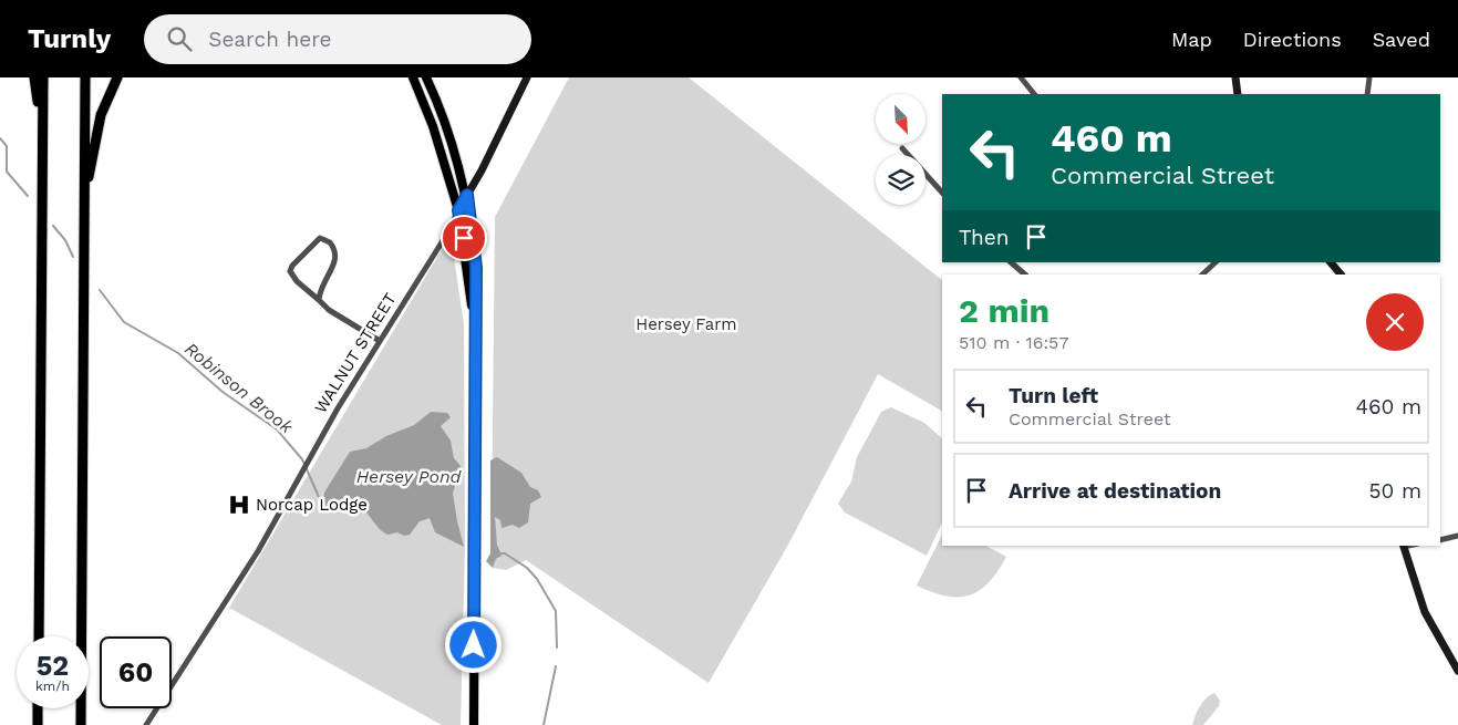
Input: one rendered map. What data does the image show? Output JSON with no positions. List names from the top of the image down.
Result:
{
  "streets": {
    "main road": ["WALNUT STREET"]
  },
  "water": ["Robinson Brook", "Hersey Pond"],
  "parks": ["Hersey Farm"],
  "places": {
    "hospital": ["Norcap Lodge"]
  },
  "north": "bottom right",
  "page": {
    "header": "Turnly",
    "search": "Search here",
    "nav": ["Map", "Directions", "Saved"],
    "turn": ["460 m", "Commercial Street"],
    "then": "Then",
    "heading": ["2 min", "510 m · 16:57"],
    "list": [
      {
        "name": "Turn left",
        "note": "Commercial Street",
        "value": "460 m"
      },
      {
        "name": "Arrive at destination",
        "value": "50 m"
      }
    ],
    "speed": "52 km/h",
    "limit": "60"
  }
}
